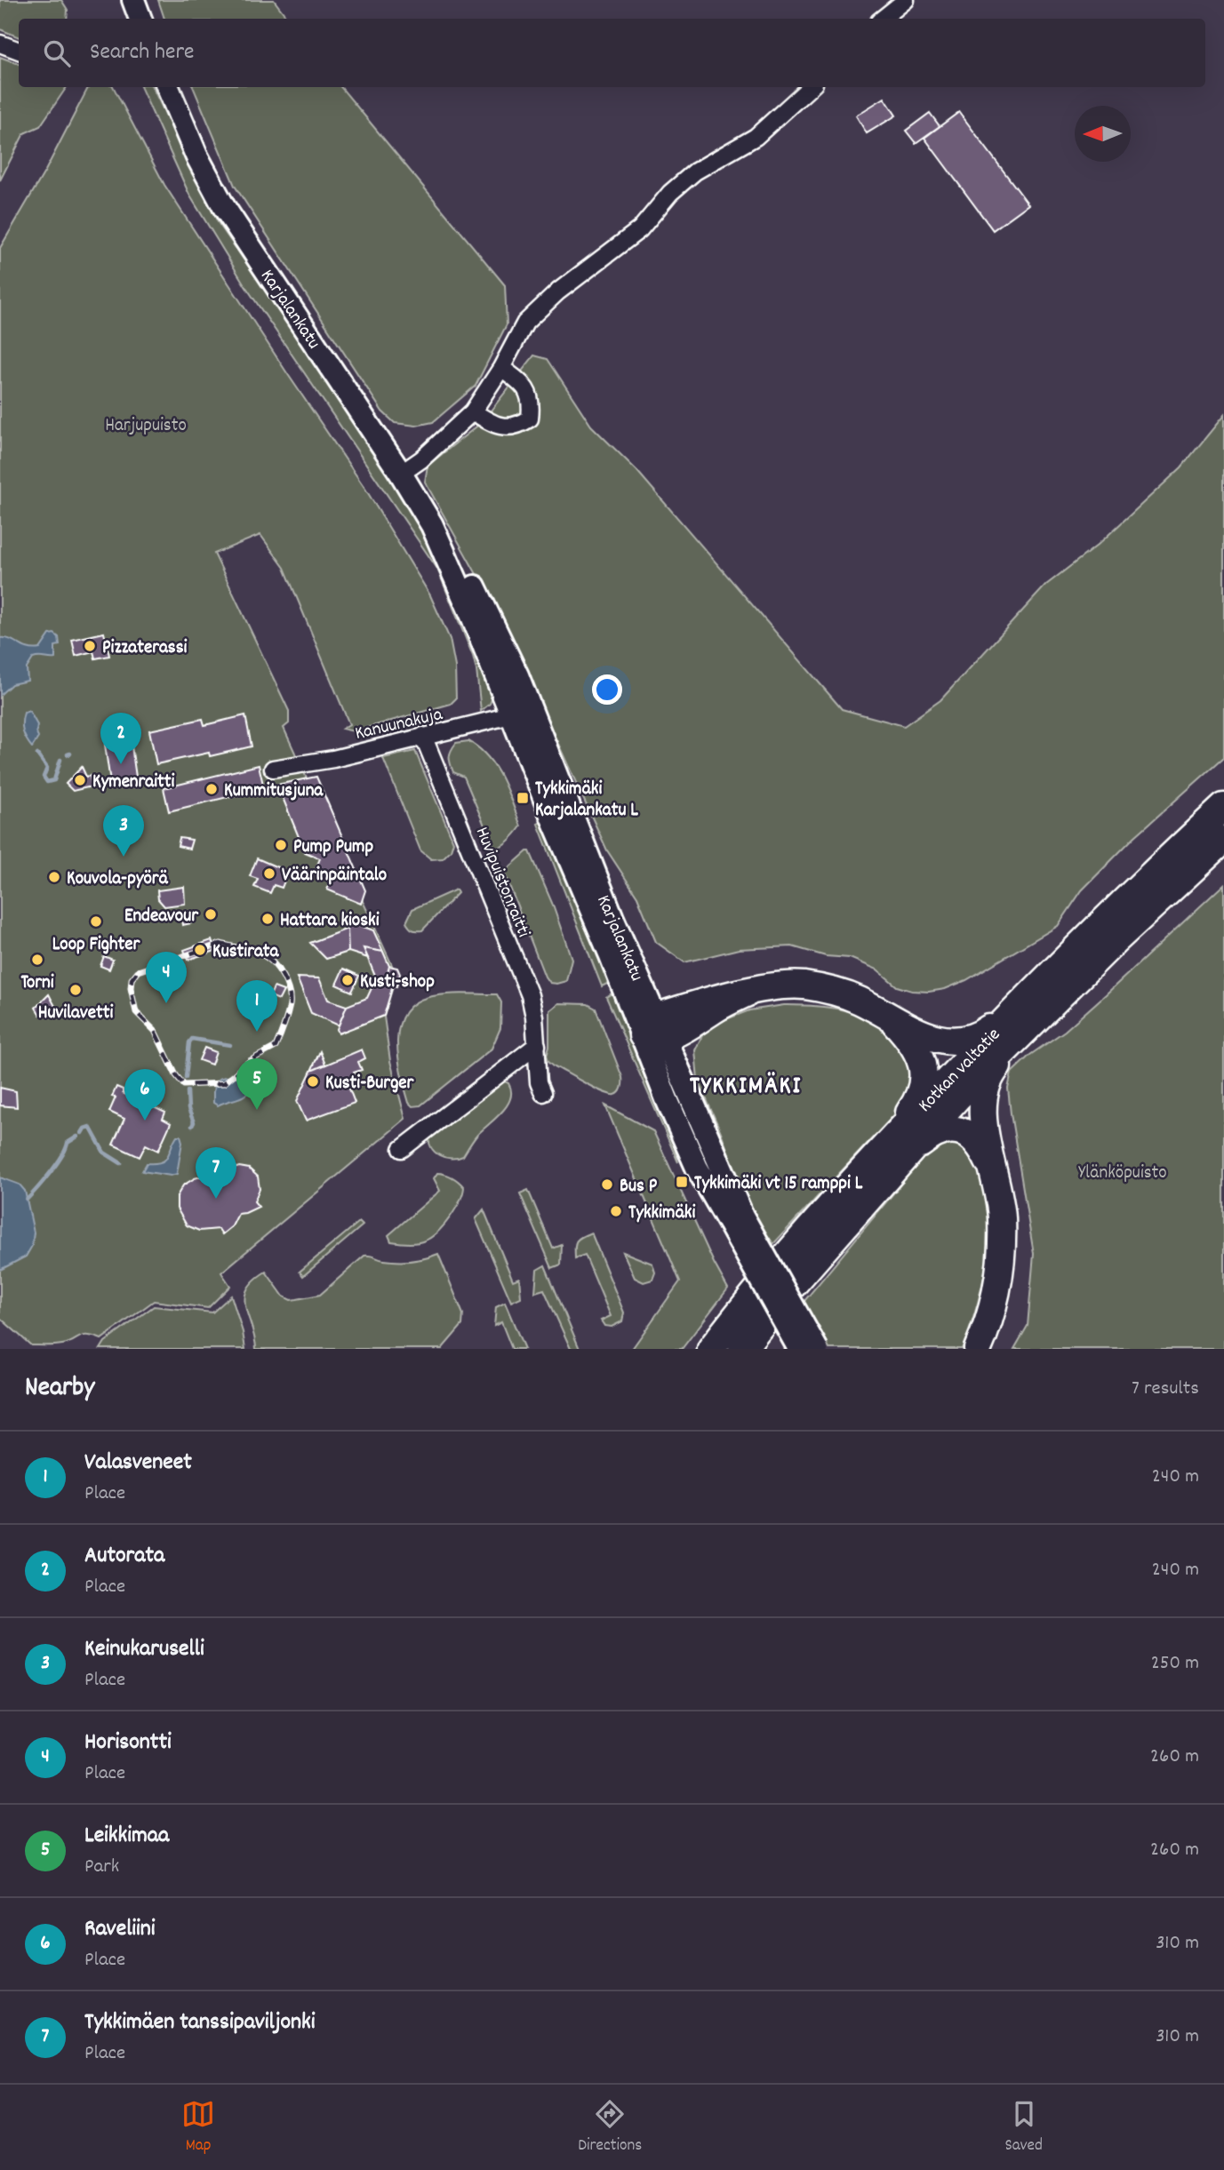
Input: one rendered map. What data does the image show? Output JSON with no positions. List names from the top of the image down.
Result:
{
  "streets": {
    "highway": ["Kotkan valtatie"],
    "main road": ["Karjalankatu"],
    "street": ["Kanuunakuja", "Huvipuistonraitti"]
  },
  "crossings": [
    ["Karjalankatu", "Kanuunakuja"],
    ["Kanuunakuja", "Huvipuistonraitti"]
  ],
  "districts": ["TYKKIMÄKI"],
  "parks": ["Harjupuisto", "Ylänköpuisto"],
  "places": {
    "other": [
      "Pizzaterassi",
      "Kymenraitti",
      "Kummitusjuna",
      "Pump Pump",
      "Väärinpäintalo",
      "Kouvola-pyörä",
      "Endeavour",
      "Hattara kioski",
      "Loop Fighter",
      "Kustirata",
      "Torni",
      "Kusti-shop",
      "Huvilavetti",
      "Kusti-Burger",
      "Bus P",
      "Tykkimäki"
    ],
    "transit": ["Tykkimäki Karjalankatu L", "Tykkimäki vt 15 ramppi L"]
  },
  "north": "left",
  "page": {
    "search": "Search here",
    "pins": [
      "2",
      "3",
      "4",
      "1",
      "5",
      "6",
      "7"
    ],
    "heading": ["Nearby", "7 results"],
    "list": [
      {
        "mark": "1",
        "name": "Valasveneet",
        "note": "Place",
        "value": "240 m"
      },
      {
        "mark": "2",
        "name": "Autorata",
        "note": "Place",
        "value": "240 m"
      },
      {
        "mark": "3",
        "name": "Keinukaruselli",
        "note": "Place",
        "value": "250 m"
      },
      {
        "mark": "4",
        "name": "Horisontti",
        "note": "Place",
        "value": "260 m"
      },
      {
        "mark": "5",
        "name": "Leikkimaa",
        "note": "Park",
        "value": "260 m"
      },
      {
        "mark": "6",
        "name": "Raveliini",
        "note": "Place",
        "value": "310 m"
      },
      {
        "mark": "7",
        "name": "Tykkimäen tanssipaviljonki",
        "note": "Place",
        "value": "310 m"
      }
    ],
    "nav": ["Map", "Directions", "Saved"]
  }
}
